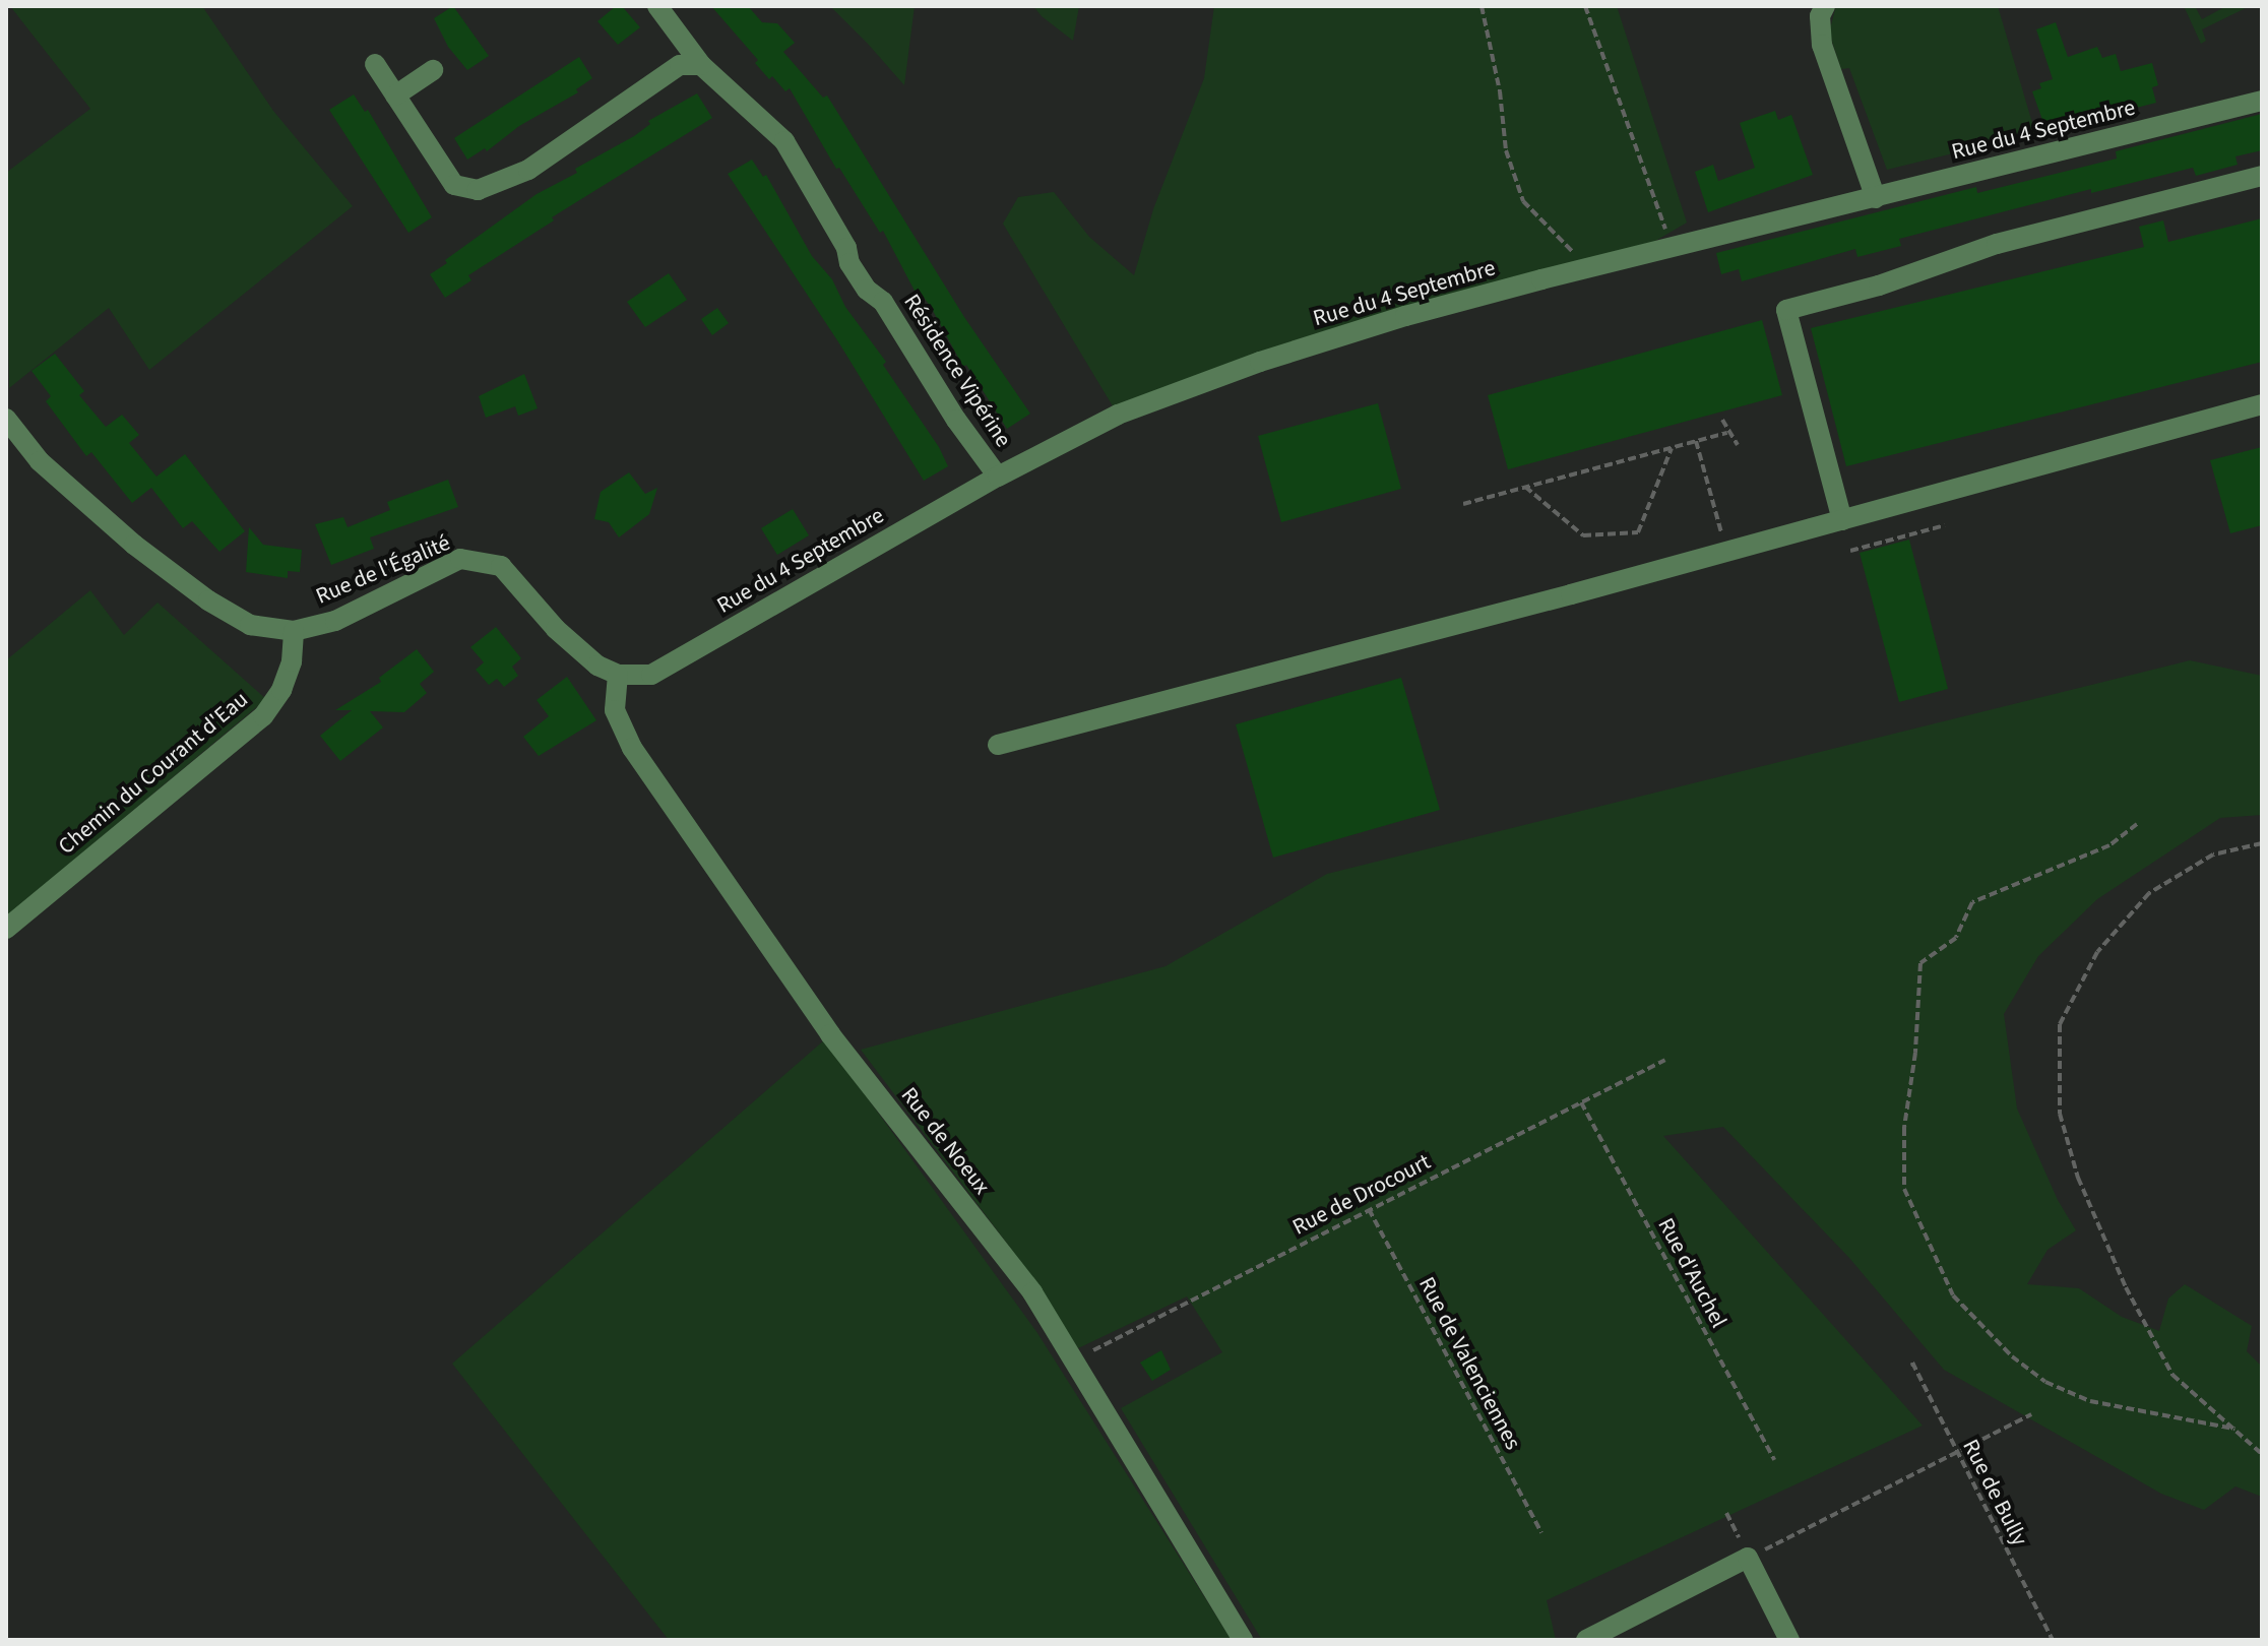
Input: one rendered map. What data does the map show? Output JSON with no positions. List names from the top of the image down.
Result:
{
  "streets": {
    "street": [
      "Rue du 4 Septembre",
      "Résidence Vipérine",
      "Rue de l'Égalité",
      "Chemin du Courant d'Eau",
      "Rue de Noeux"
    ],
    "path": [
      "Rue de Drocourt",
      "Rue d'Auchel",
      "Rue de Valenciennes",
      "Rue de Bully"
    ]
  },
  "crossings": [
    ["Rue du 4 Septembre", "Résidence Vipérine"],
    ["Rue du 4 Septembre", "Rue de l'Égalité"],
    ["Rue du 4 Septembre", "Rue de Noeux"],
    ["Rue de l'Égalité", "Chemin du Courant d'Eau"],
    ["Rue de l'Égalité", "Rue de Noeux"],
    ["Rue de Noeux", "Rue de Drocourt"],
    ["Rue de Drocourt", "Rue d'Auchel"],
    ["Rue de Drocourt", "Rue de Valenciennes"]
  ]
}
